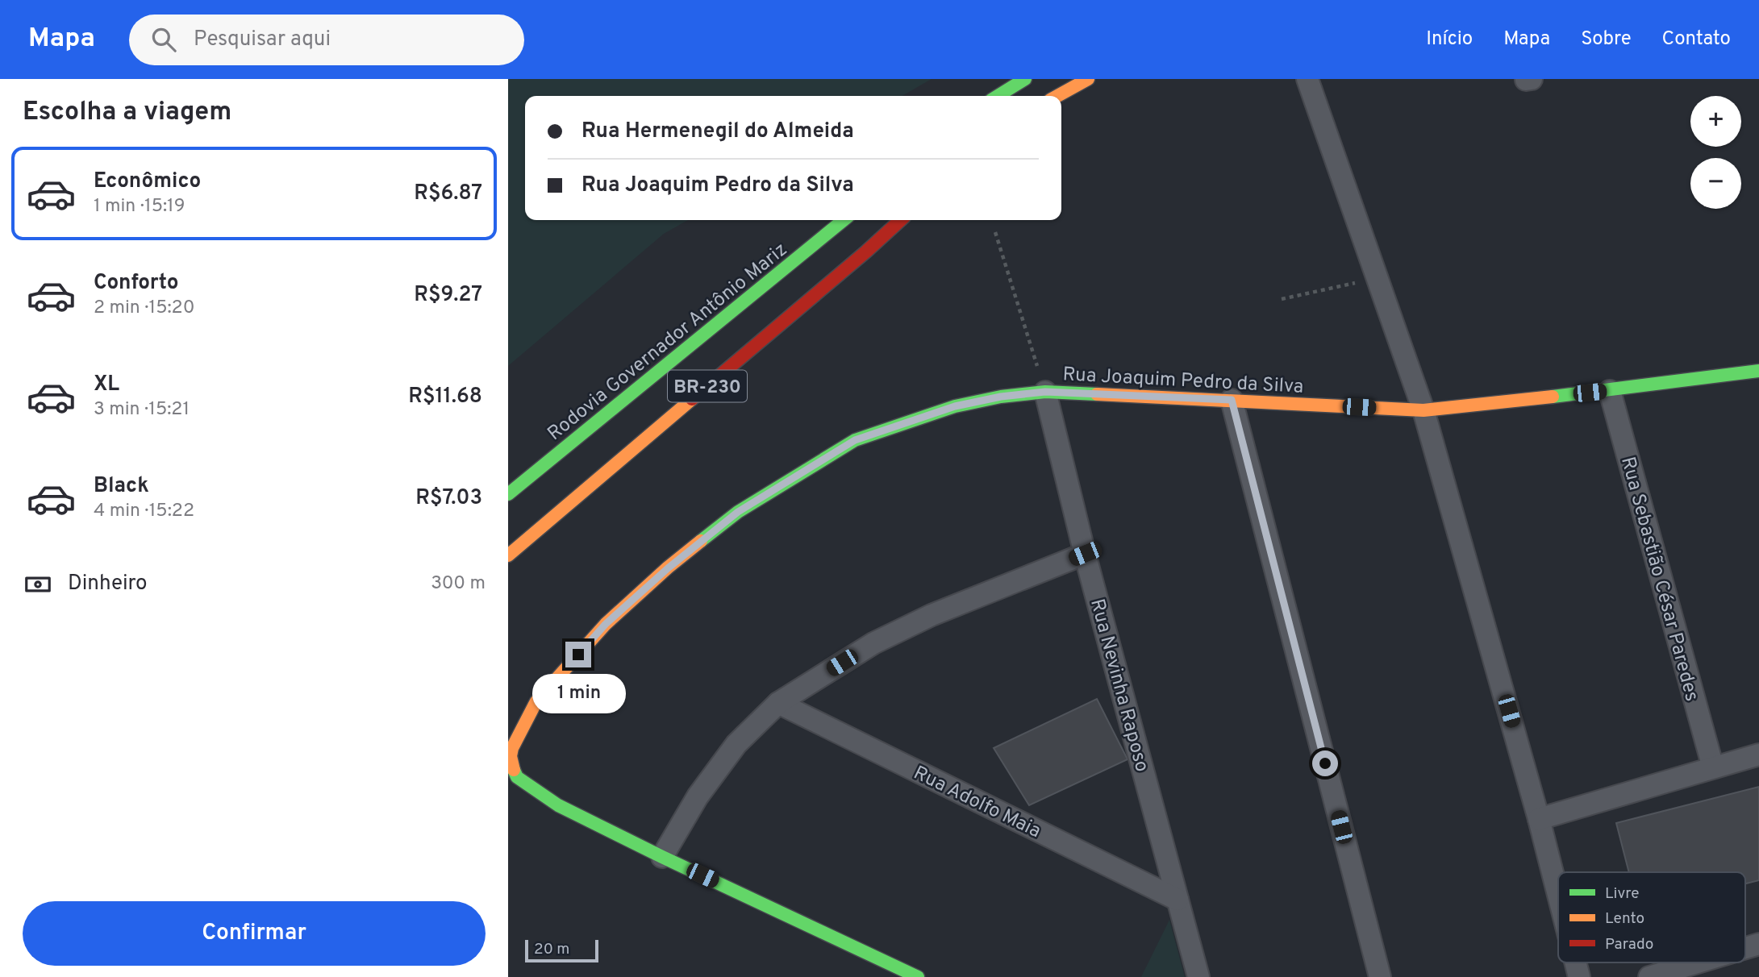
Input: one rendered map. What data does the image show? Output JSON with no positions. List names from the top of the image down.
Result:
{
  "streets": {
    "main road": ["Rodovia Governador Antônio Mariz", "Rua Joaquim Pedro da Silva", "BR-230"],
    "street": ["Rua Sebastião César Paredes", "Rua Nevinha Raposo", "Rua Adolfo Maia"]
  },
  "crossings": [
    ["Rua Joaquim Pedro da Silva", "Rua Sebastião César Paredes"],
    ["Rua Joaquim Pedro da Silva", "Rua Nevinha Raposo"],
    ["Rua Nevinha Raposo", "Rua Adolfo Maia"]
  ],
  "legend": ["Livre", "Lento", "Parado"],
  "scale_bar": "20 m",
  "page": {
    "header": "Mapa",
    "search": "Pesquisar aqui",
    "nav": [
      "Início",
      "Mapa",
      "Sobre",
      "Contato"
    ],
    "heading": "Escolha a viagem",
    "map_buttons": ["+", "−"],
    "banner": ["Rua Hermenegil do Almeida", "Rua Joaquim Pedro da Silva"],
    "list": [
      {
        "name": "Econômico",
        "note": "1 min · 15:19",
        "value": "R$6.87"
      },
      {
        "name": "Conforto",
        "note": "2 min · 15:20",
        "value": "R$9.27"
      },
      {
        "name": "XL",
        "note": "3 min · 15:21",
        "value": "R$11.68"
      },
      {
        "name": "Black",
        "note": "4 min · 15:22",
        "value": "R$7.03"
      }
    ],
    "pay": ["Dinheiro", "300 m"],
    "bubble": "1 min",
    "buttons": "Confirmar",
    "scale": "20 m"
  }
}
